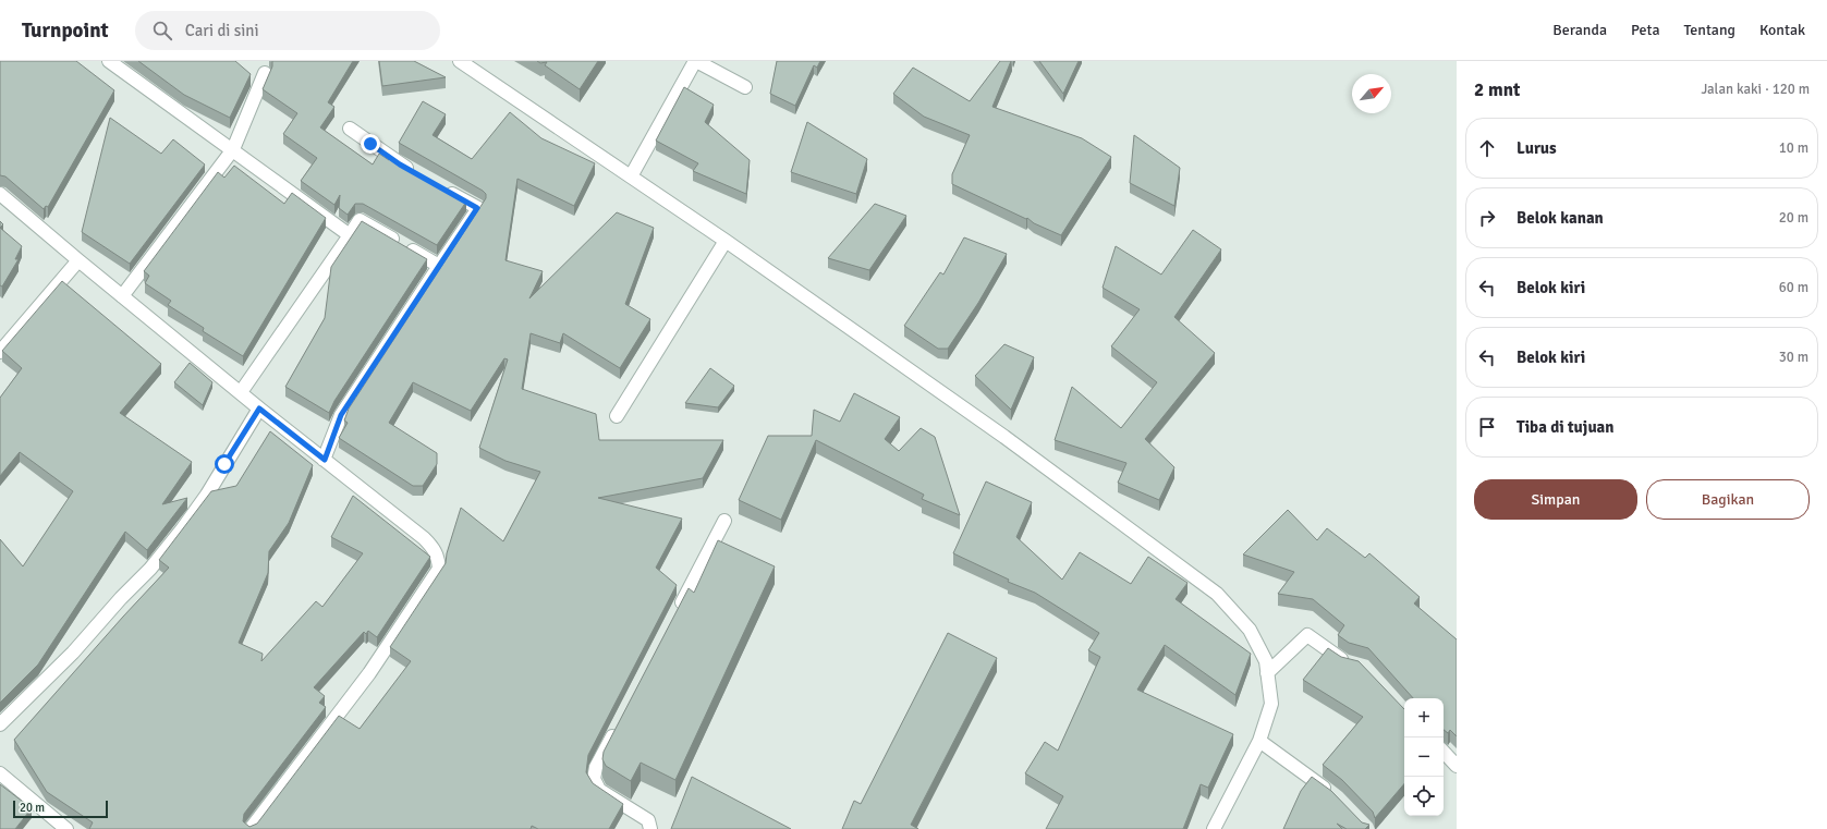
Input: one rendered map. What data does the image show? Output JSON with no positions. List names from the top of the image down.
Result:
{
  "scale_bar": "20 m",
  "north": "top right",
  "page": {
    "header": "Turnpoint",
    "search": "Cari di sini",
    "nav": [
      "Beranda",
      "Peta",
      "Tentang",
      "Kontak"
    ],
    "heading": ["2 mnt", "Jalan kaki · 120 m"],
    "list": [
      ["Lurus", "10 m"],
      ["Belok kanan", "20 m"],
      ["Belok kiri", "60 m"],
      ["Belok kiri", "30 m"],
      "Tiba di tujuan"
    ],
    "buttons": ["Simpan", "Bagikan"],
    "map_buttons": ["+", "−"],
    "scale": "20 m"
  }
}
